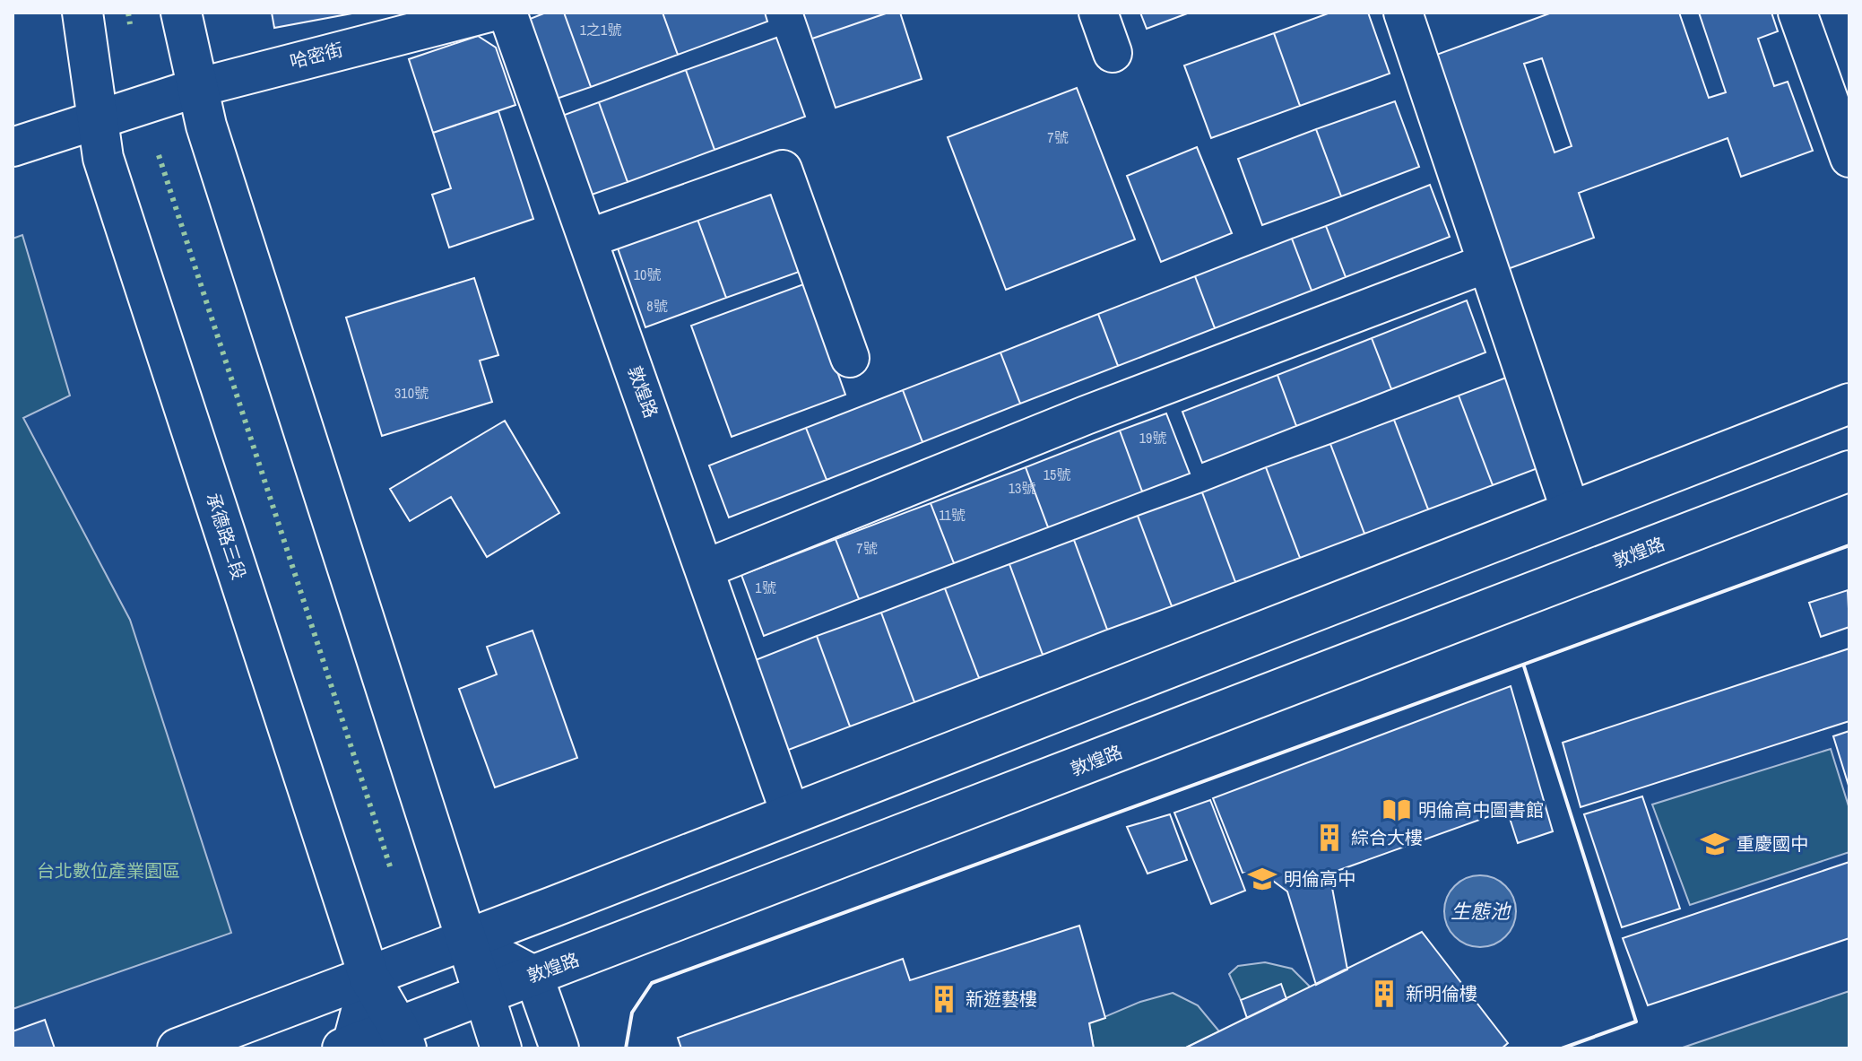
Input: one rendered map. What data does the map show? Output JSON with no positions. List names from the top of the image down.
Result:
{
  "streets": {
    "street": ["哈密街", "敦煌路", "承德路三段"]
  },
  "crossings": [
    ["哈密街", "承德路三段"],
    ["敦煌路", "承德路三段"]
  ],
  "water": ["生態池"],
  "parks": ["台北數位產業園區"],
  "places": {
    "library": ["明倫高中圖書館"],
    "building": ["綜合大樓", "新明倫樓", "新遊藝樓"],
    "school or university": ["重慶國中", "明倫高中"]
  },
  "house_numbers": [
    "1之1號",
    "7號",
    "10號",
    "8號",
    "310號",
    "19號",
    "15號",
    "13號",
    "11號",
    "7號",
    "1號"
  ]
}
